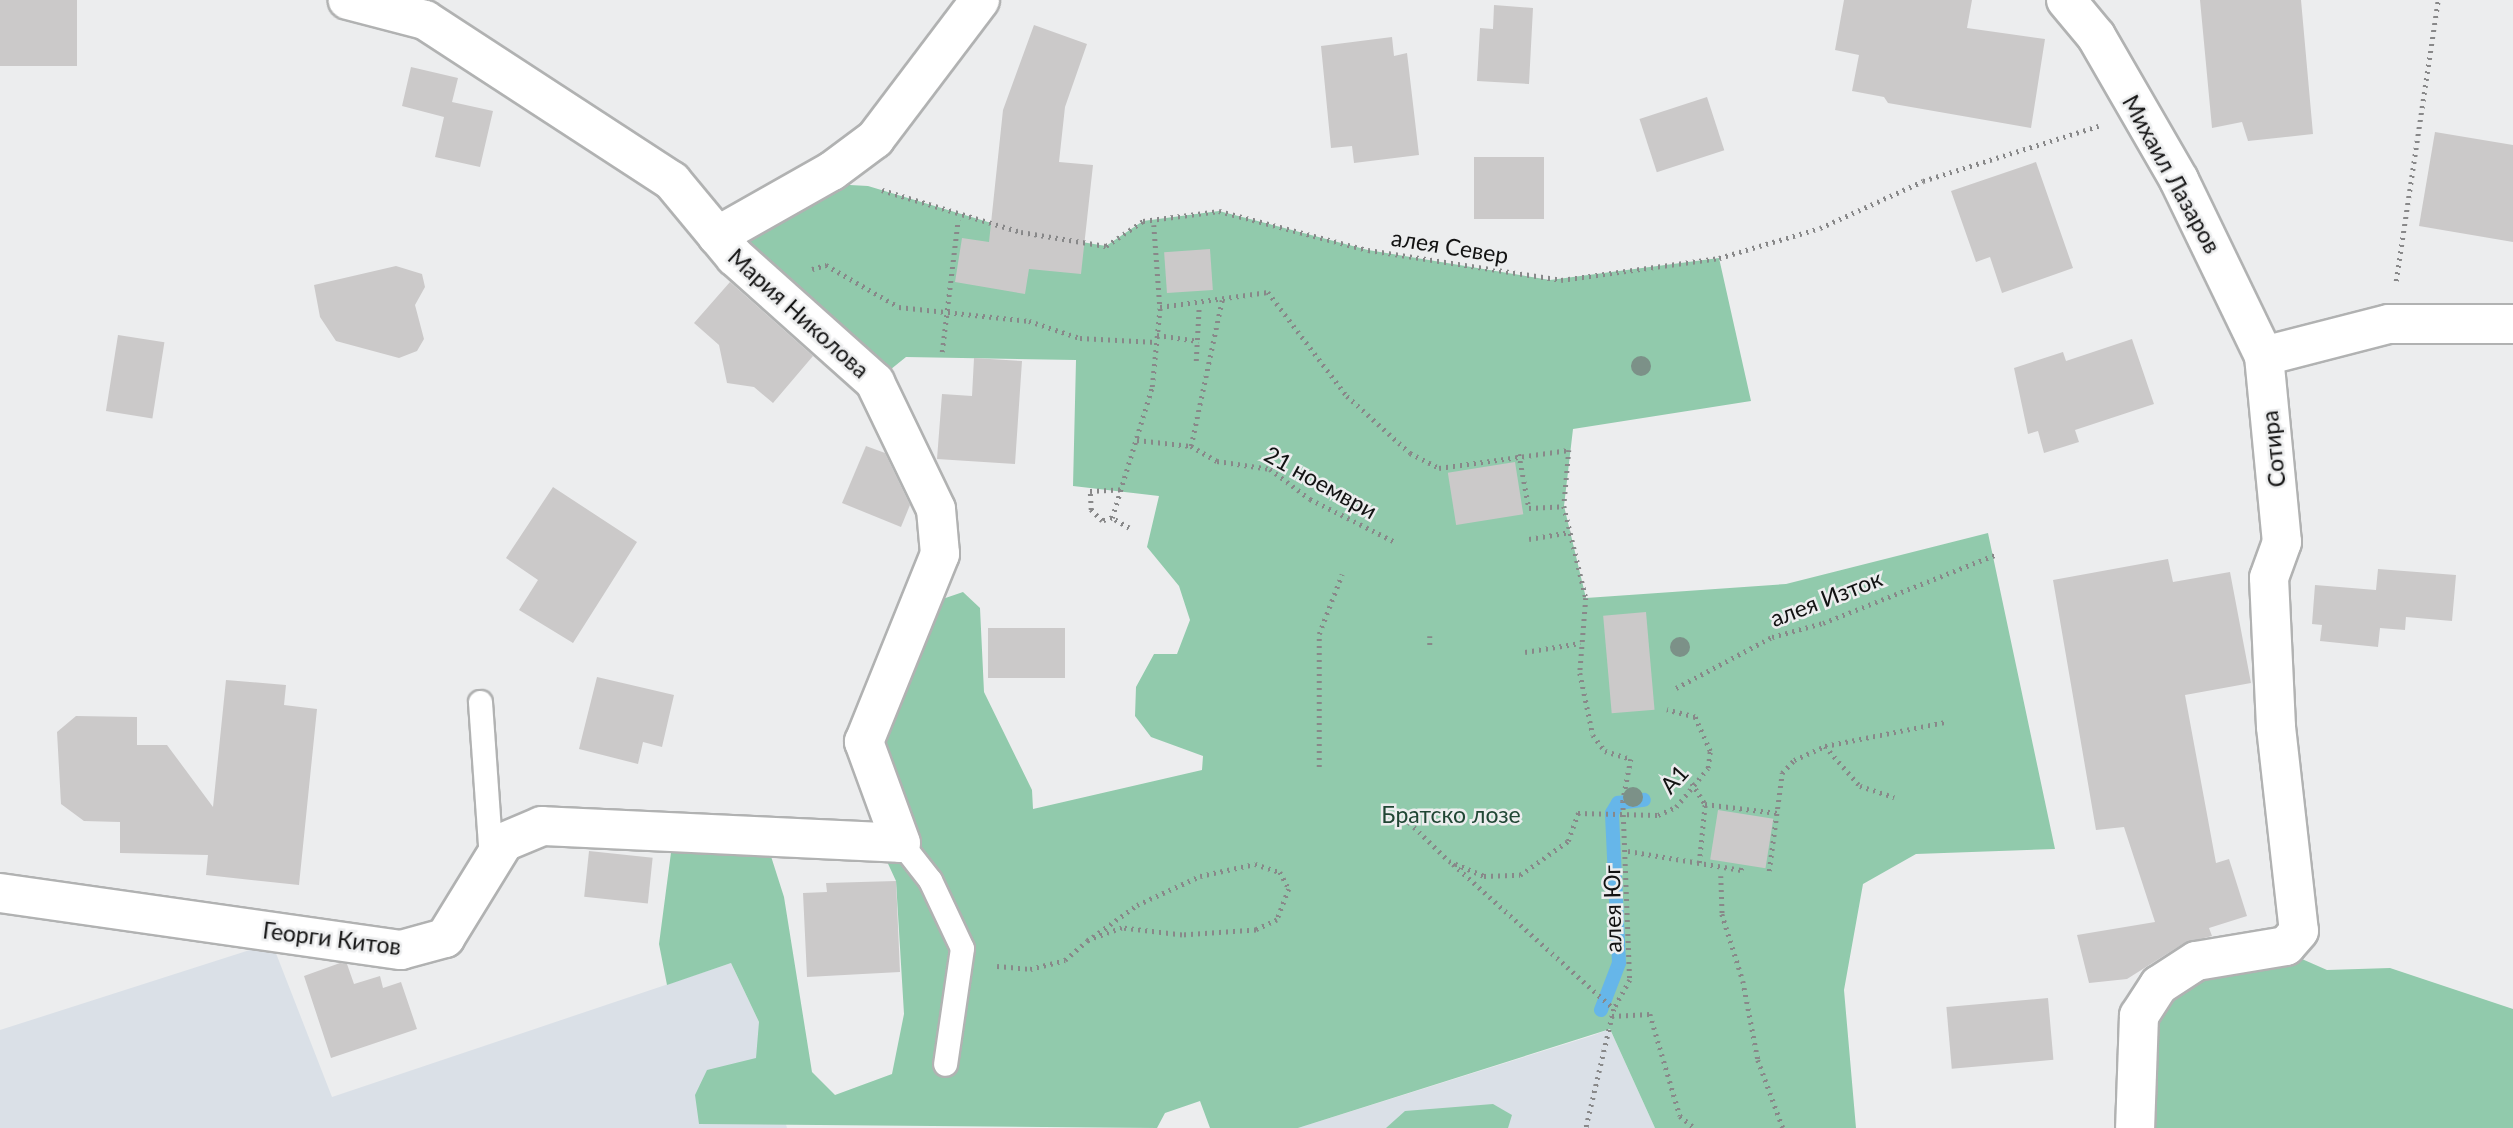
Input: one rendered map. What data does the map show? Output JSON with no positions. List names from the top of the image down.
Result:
{
  "streets": {
    "street": [
      "Михаил Лазаров",
      "Мария Николова",
      "Сотира",
      "Георги Китов"
    ],
    "path": [
      "алея Север",
      "21 ноември",
      "алея Изток",
      "А1",
      "алея Юг"
    ]
  },
  "crossings": [
    ["Михаил Лазаров", "Сотира"],
    ["Мария Николова", "Георги Китов"],
    ["А1", "алея Юг"]
  ],
  "parks": ["Братско лозе"]
}
